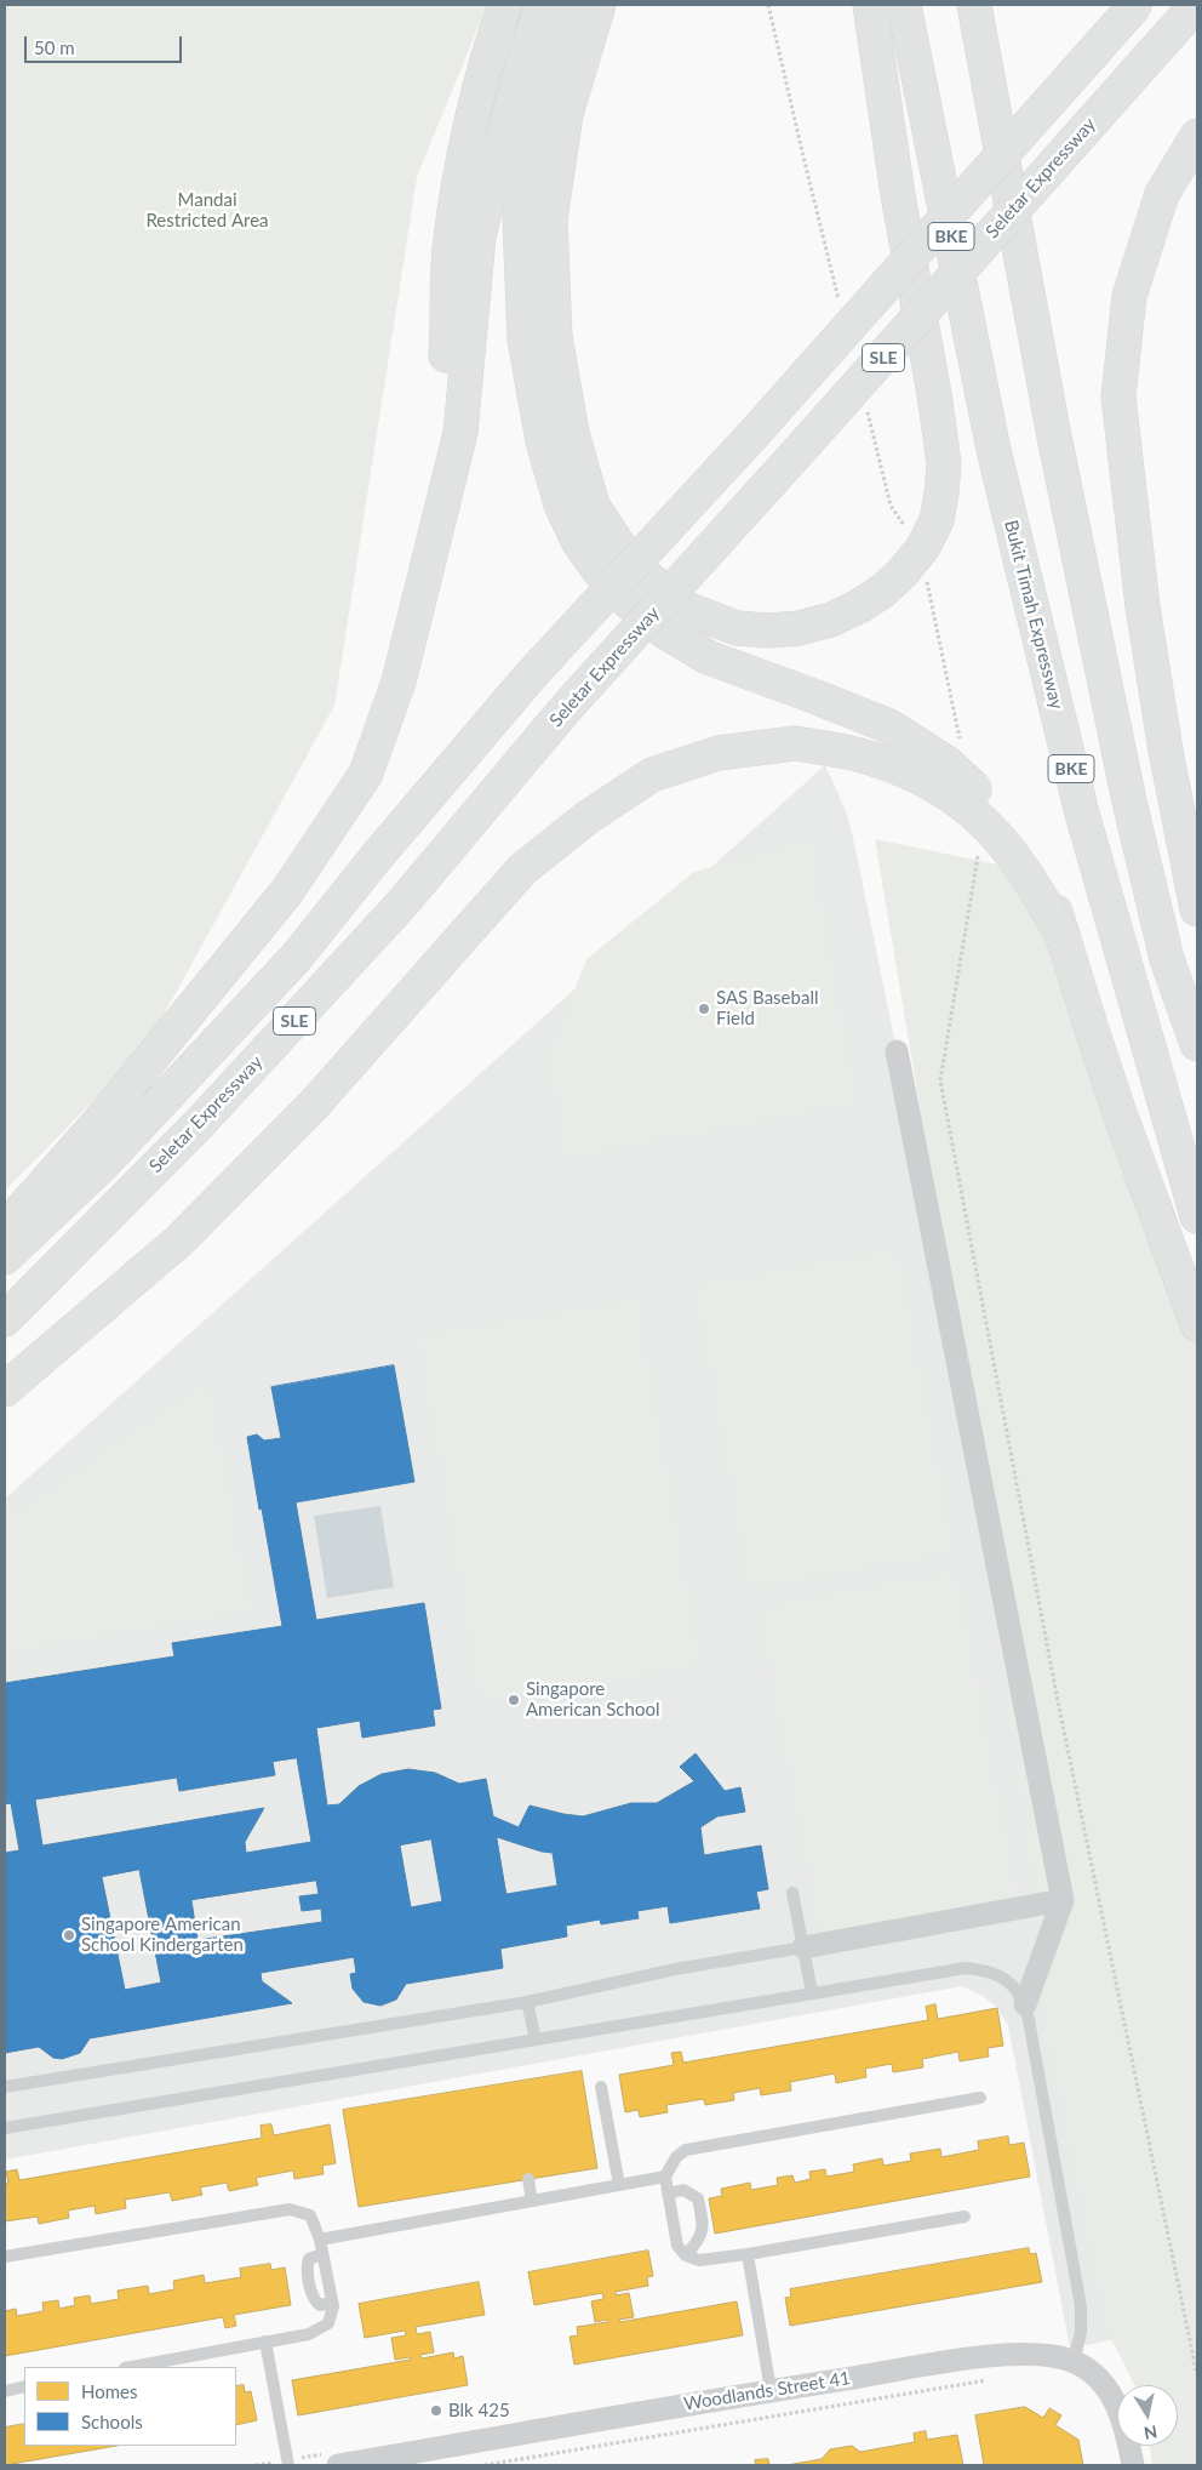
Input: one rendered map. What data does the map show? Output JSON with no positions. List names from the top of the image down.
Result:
{
  "streets": {
    "highway": [
      "Seletar Expressway",
      "BKE",
      "SLE",
      "Bukit Timah Expressway"
    ],
    "street": ["Woodlands Street 41"]
  },
  "parks": ["Mandai Restricted Area"],
  "places": [
    "SAS Baseball Field",
    "Singapore American School",
    "Singapore American School Kindergarten",
    "Blk 425"
  ],
  "legend": ["Homes", "Schools"],
  "scale_bar": "50 m",
  "north": "bottom"
}
